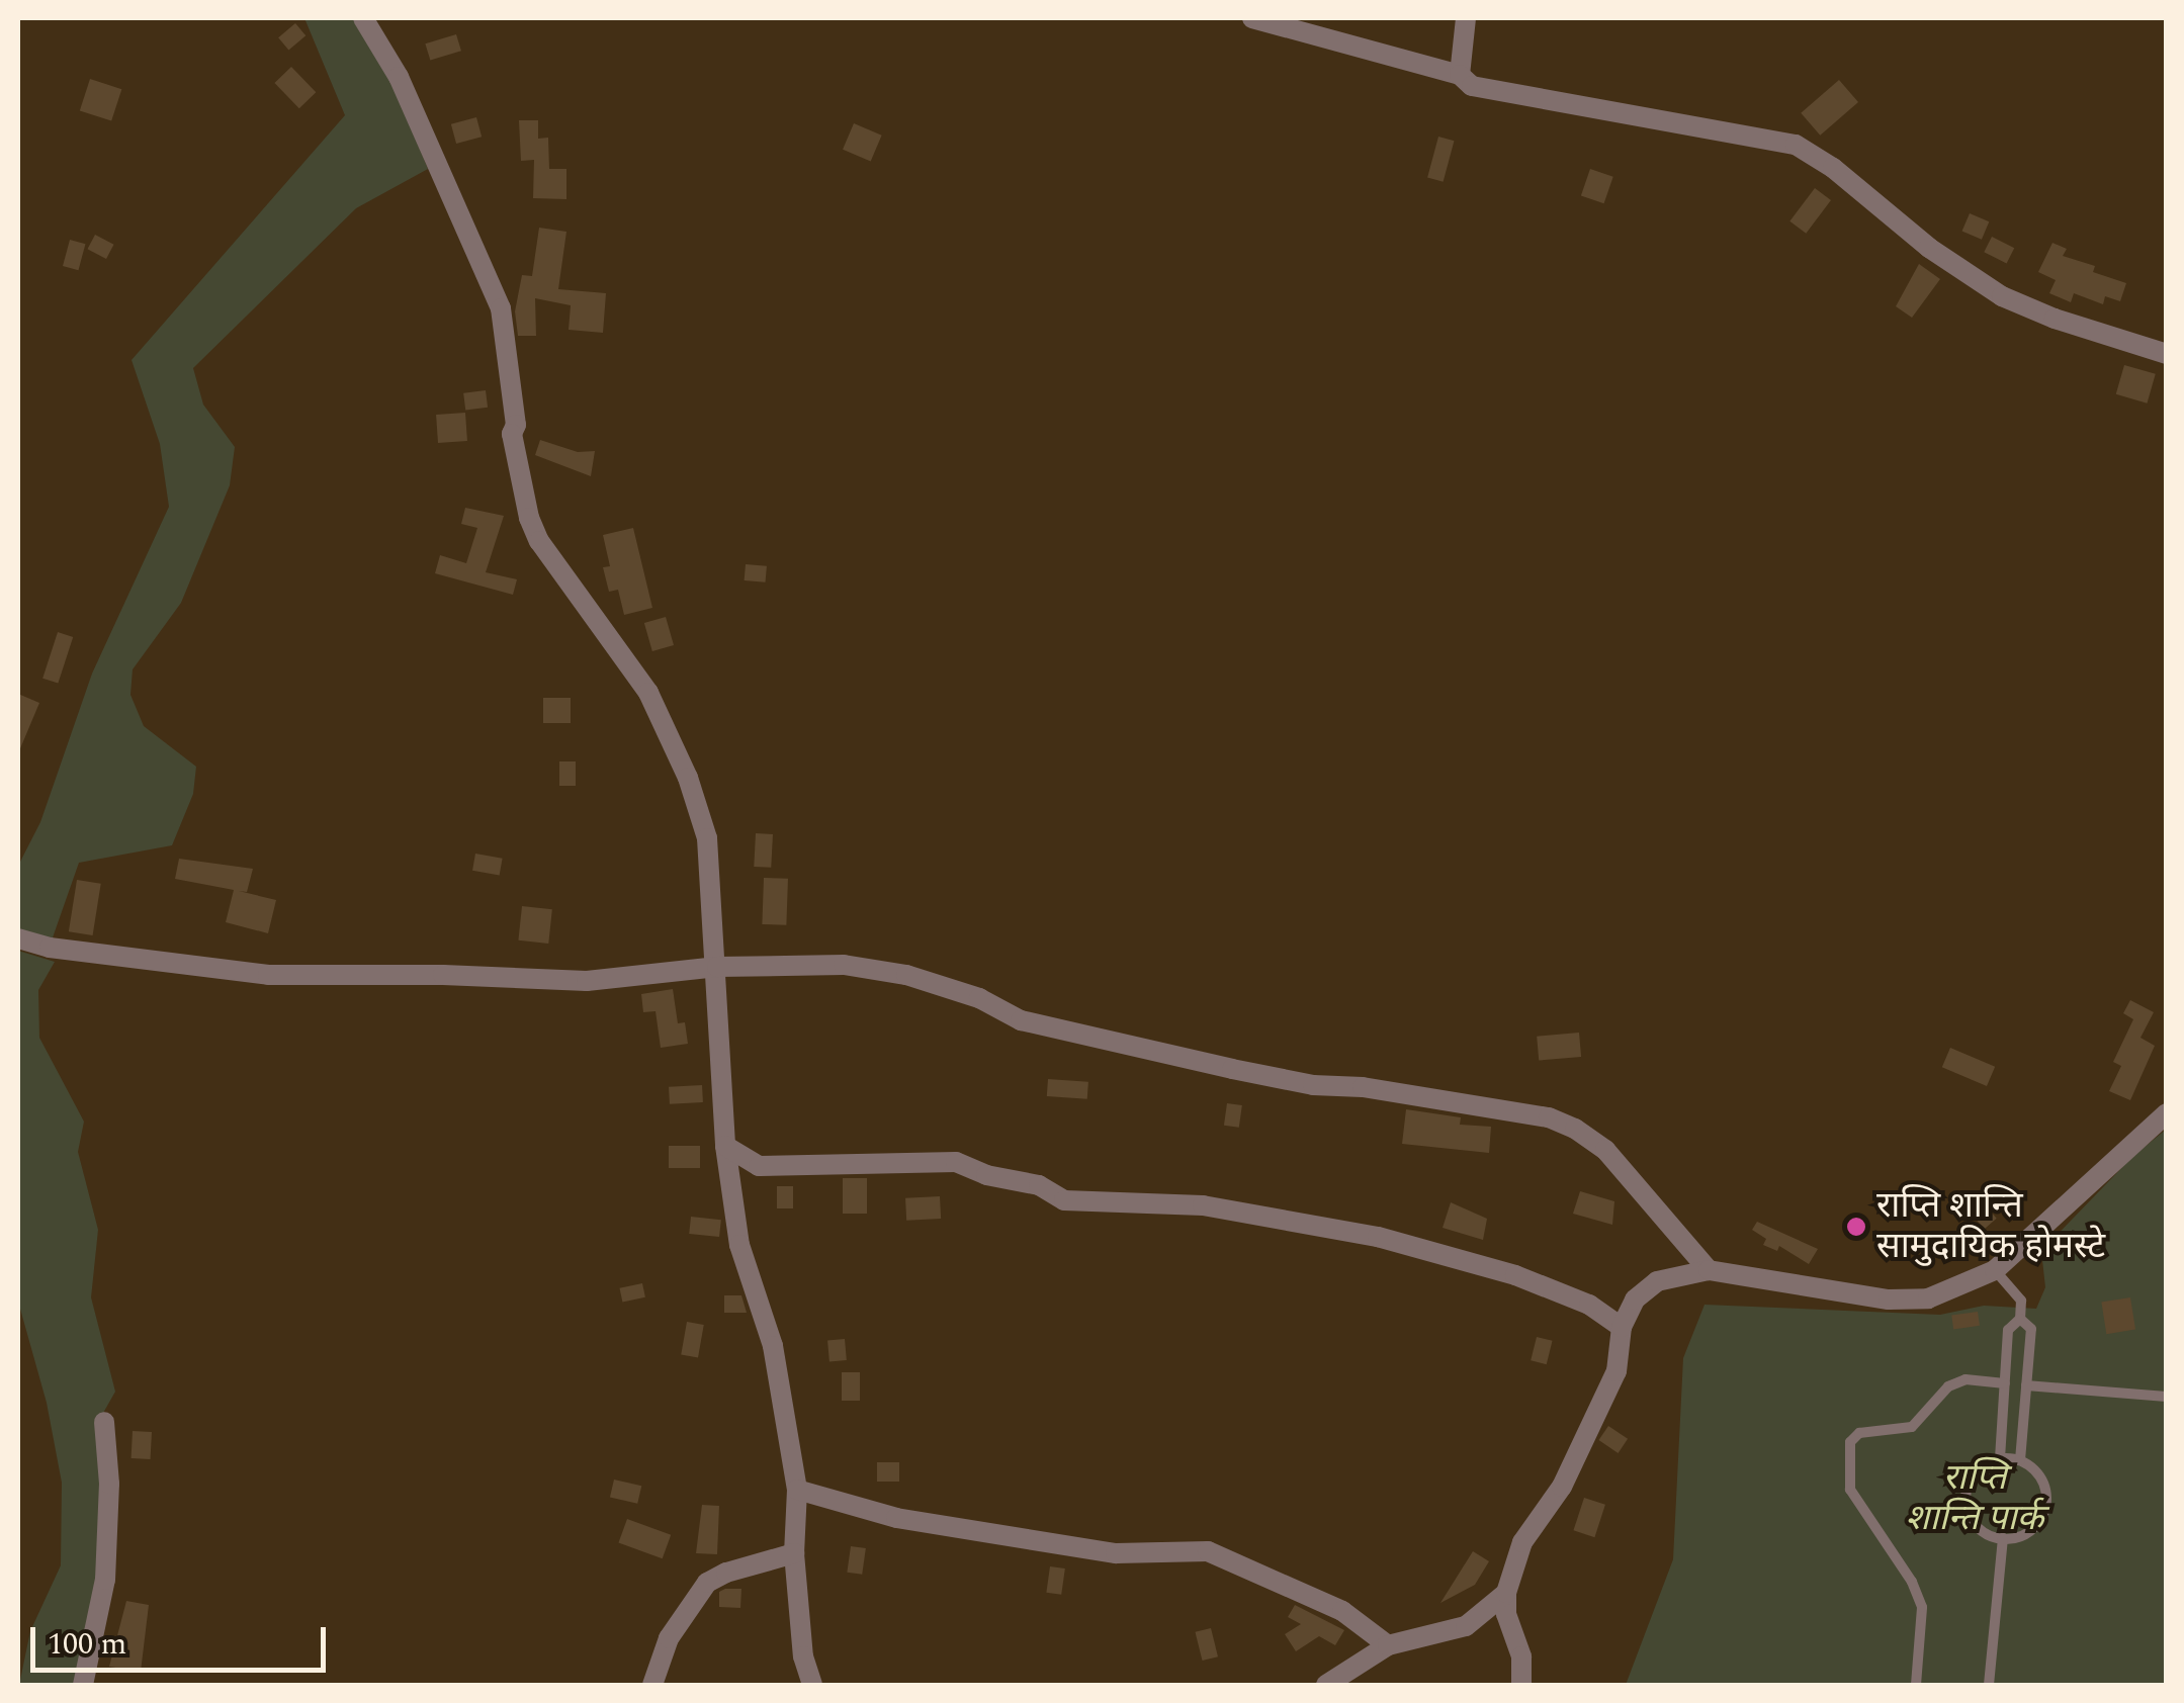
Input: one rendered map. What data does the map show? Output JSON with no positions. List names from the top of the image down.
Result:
{
  "parks": ["राप्ति शान्ति पार्क"],
  "places": ["राप्ति शान्ति सामुदायिक होमस्टे"],
  "scale_bar": "100 m"
}
